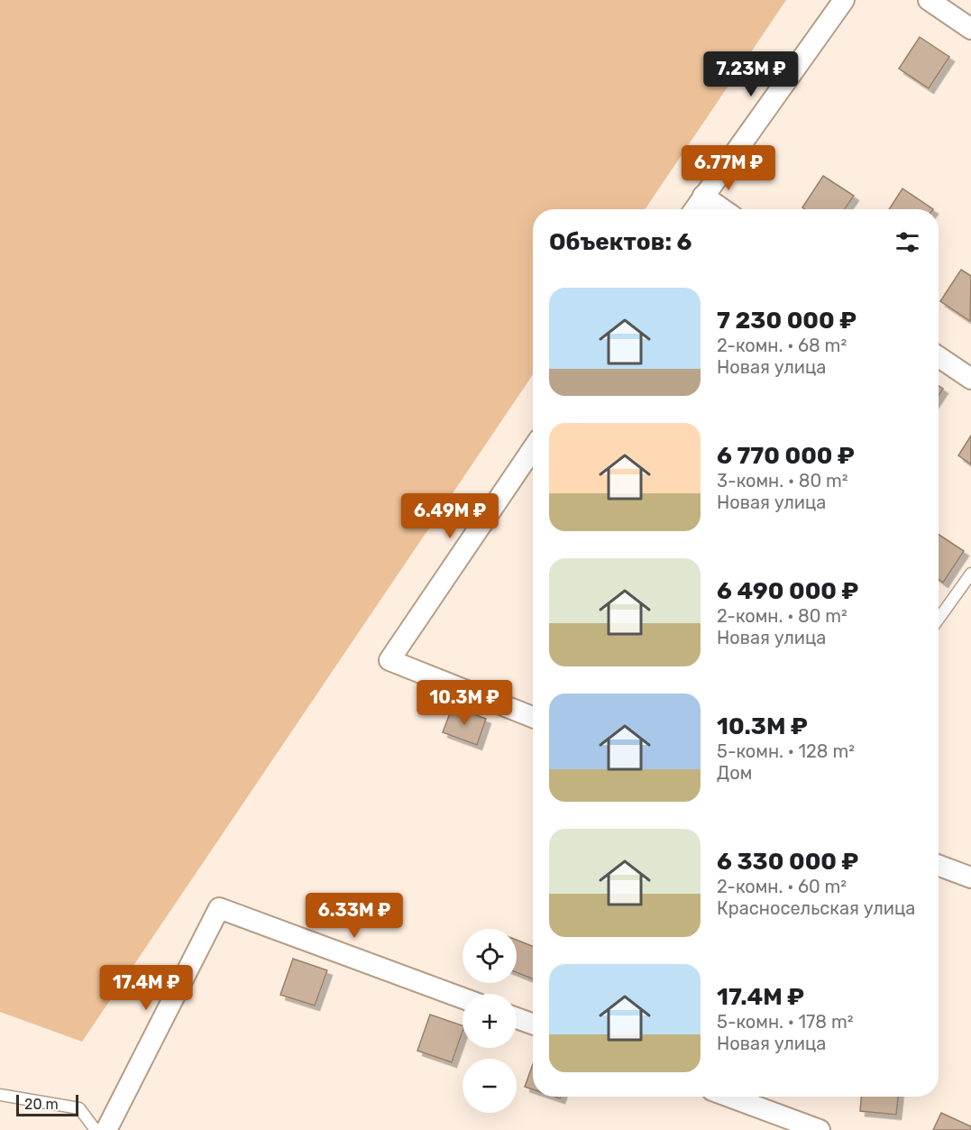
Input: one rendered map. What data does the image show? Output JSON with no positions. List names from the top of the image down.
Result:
{
  "scale_bar": "20 m",
  "page": {
    "price": [
      "7.23M ₽",
      "6.77M ₽",
      "6.49M ₽",
      "10.3M ₽",
      "6.33M ₽",
      "17.4M ₽"
    ],
    "heading": "Объектов: 6",
    "list": [
      {
        "name": "7 230 000 ₽",
        "note": "2-комн. · 68 m² · Новая улица"
      },
      {
        "name": "6 770 000 ₽",
        "note": "3-комн. · 80 m² · Новая улица"
      },
      {
        "name": "6 490 000 ₽",
        "note": "2-комн. · 80 m² · Новая улица"
      },
      {
        "name": "10.3M ₽",
        "note": "5-комн. · 128 m² · Дом"
      },
      {
        "name": "6 330 000 ₽",
        "note": "2-комн. · 60 m² · Красносельская улица"
      },
      {
        "name": "17.4M ₽",
        "note": "5-комн. · 178 m² · Новая улица"
      }
    ],
    "map_buttons": ["+", "−"],
    "scale": "20 m"
  }
}
